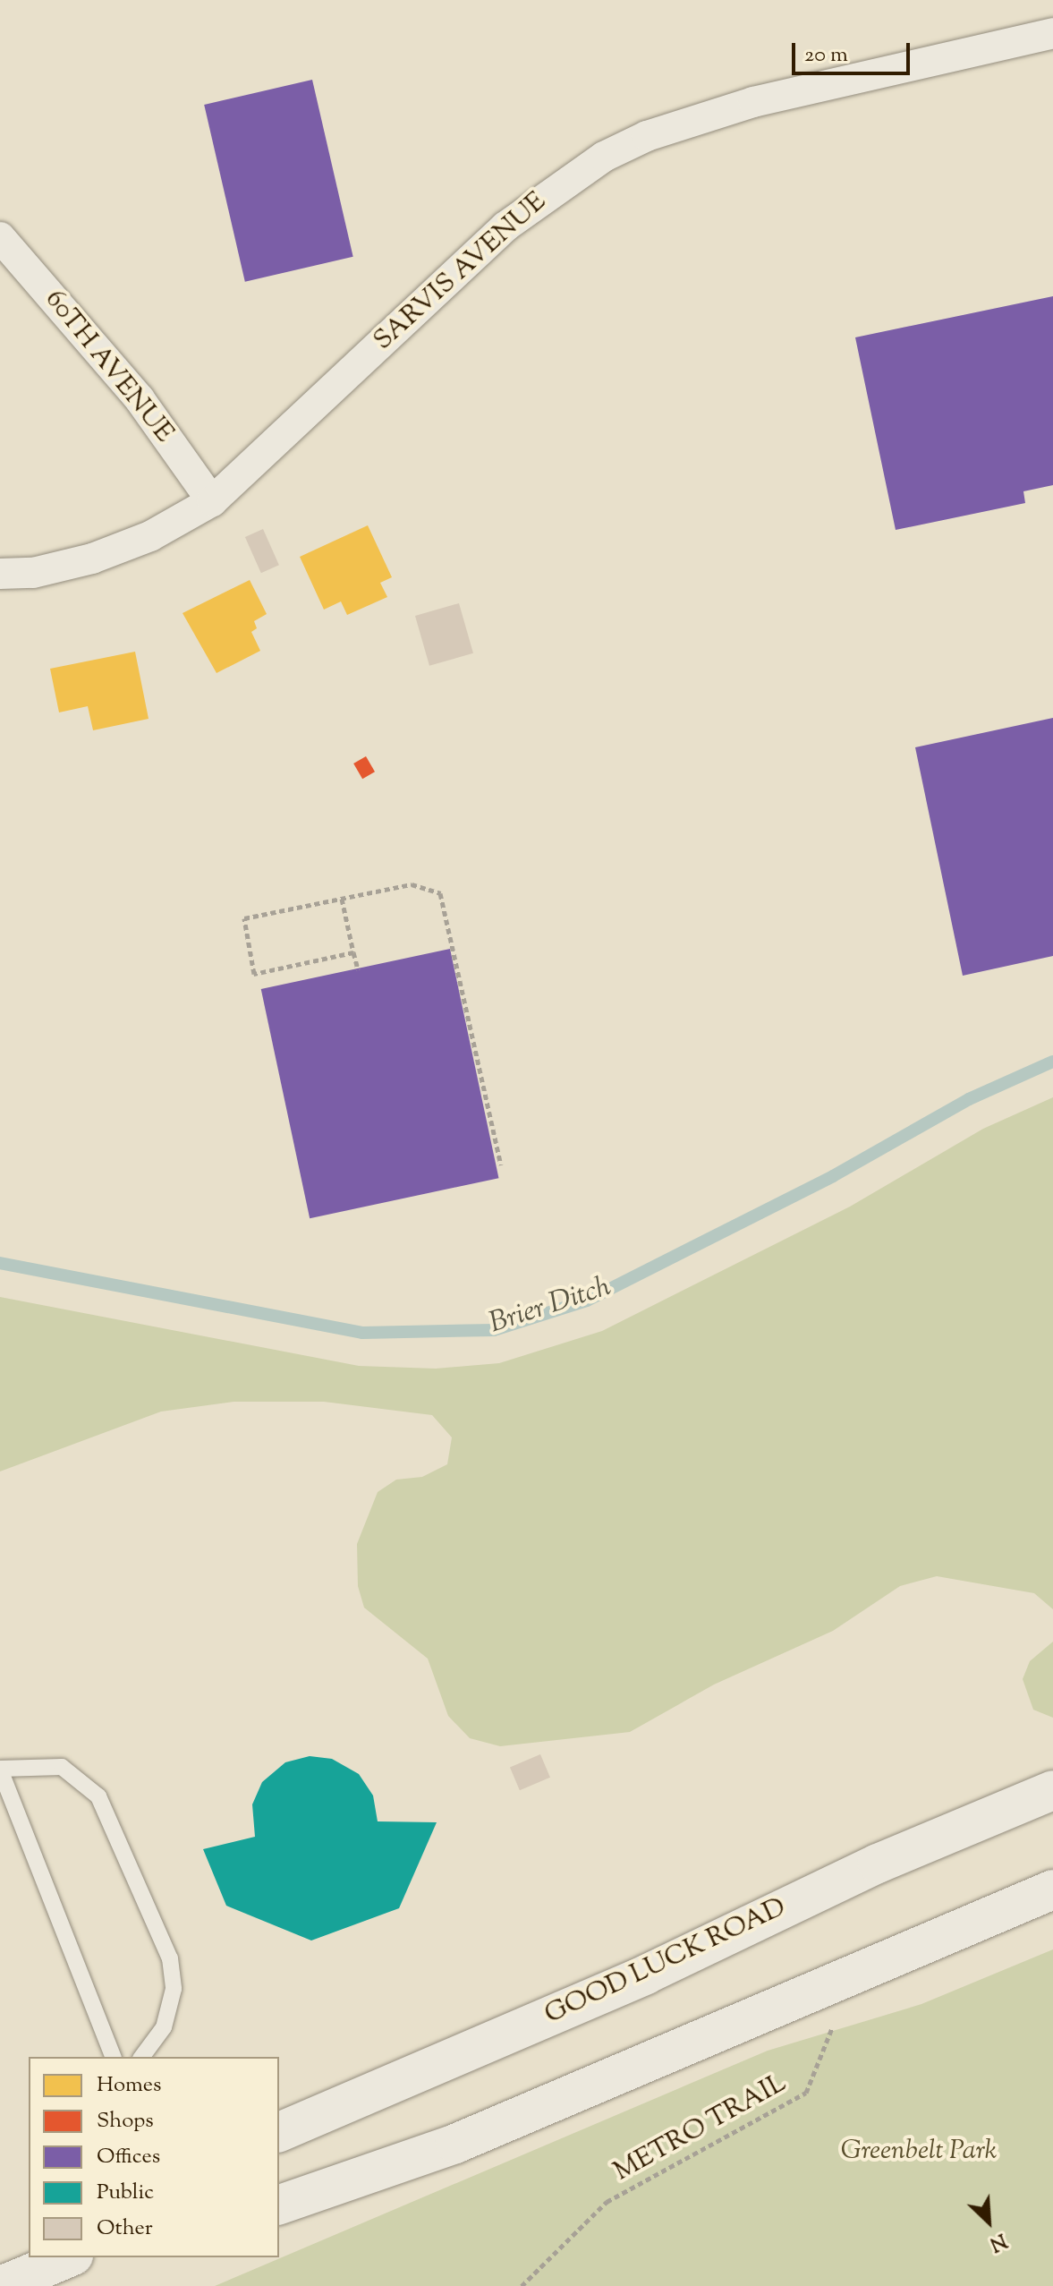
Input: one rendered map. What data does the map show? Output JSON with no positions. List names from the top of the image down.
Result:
{
  "streets": {
    "main road": ["GOOD LUCK ROAD"],
    "street": ["SARVIS AVENUE", "60TH AVENUE"],
    "path": ["METRO TRAIL"]
  },
  "crossings": [
    ["SARVIS AVENUE", "60TH AVENUE"]
  ],
  "water": ["Brier Ditch"],
  "parks": ["Greenbelt Park"],
  "legend": [
    "Homes",
    "Shops",
    "Offices",
    "Public",
    "Other"
  ],
  "scale_bar": "20 m",
  "north": "bottom right"
}
